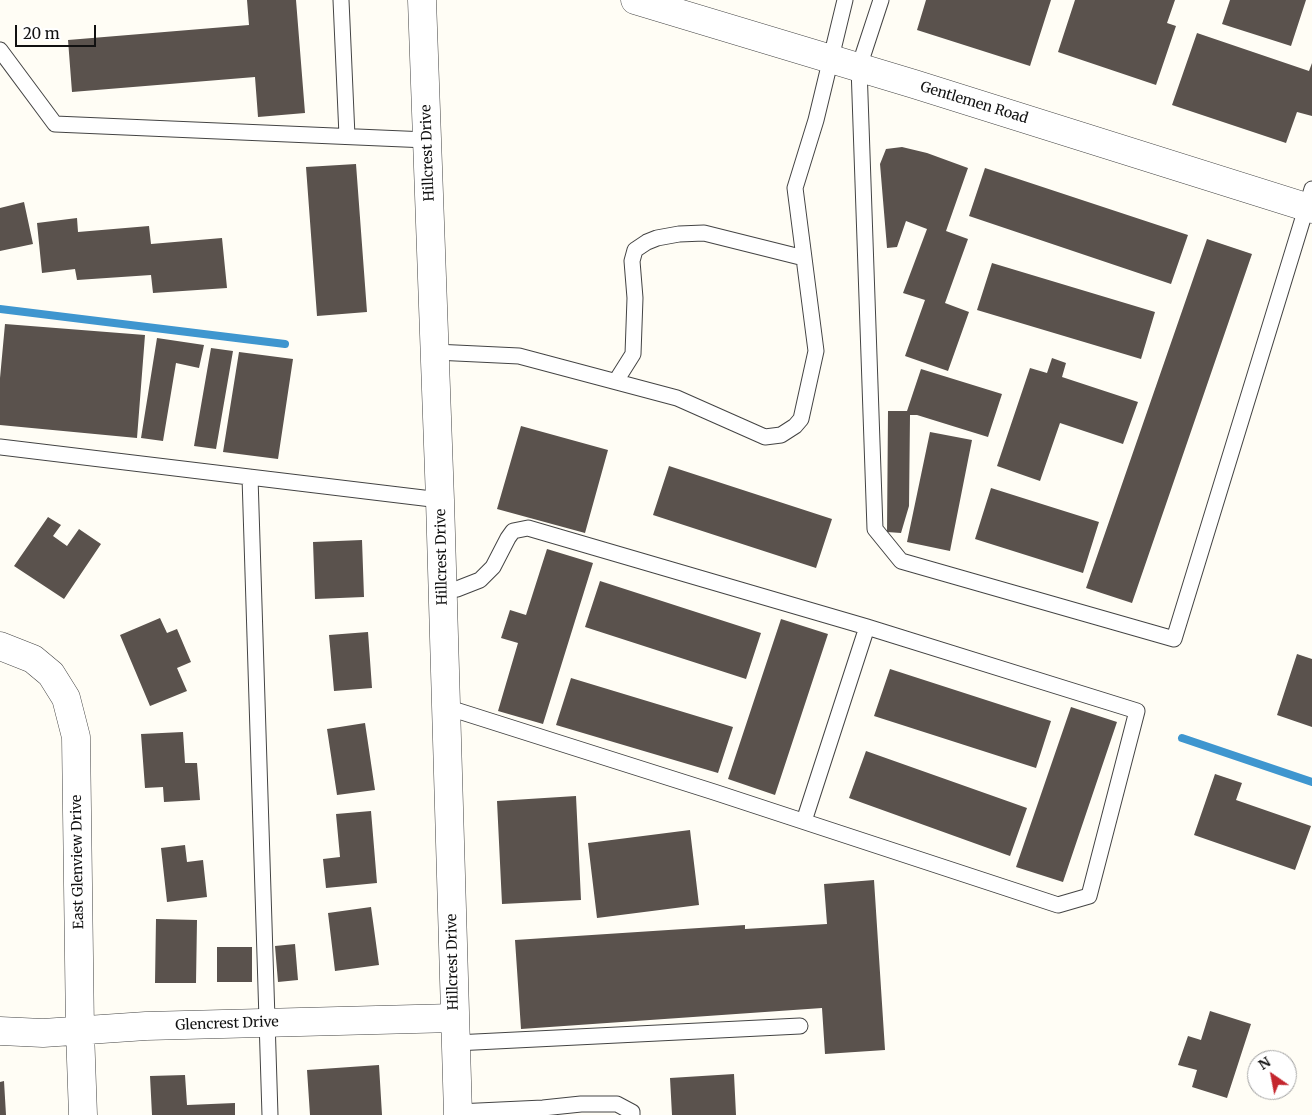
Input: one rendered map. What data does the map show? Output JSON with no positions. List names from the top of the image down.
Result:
{
  "streets": {
    "street": [
      "Gentlemen Road",
      "Hillcrest Drive",
      "East Glenview Drive",
      "Glencrest Drive"
    ]
  },
  "crossings": [
    ["Hillcrest Drive", "Glencrest Drive"],
    ["East Glenview Drive", "Glencrest Drive"]
  ],
  "scale_bar": "20 m",
  "north": "top left"
}
